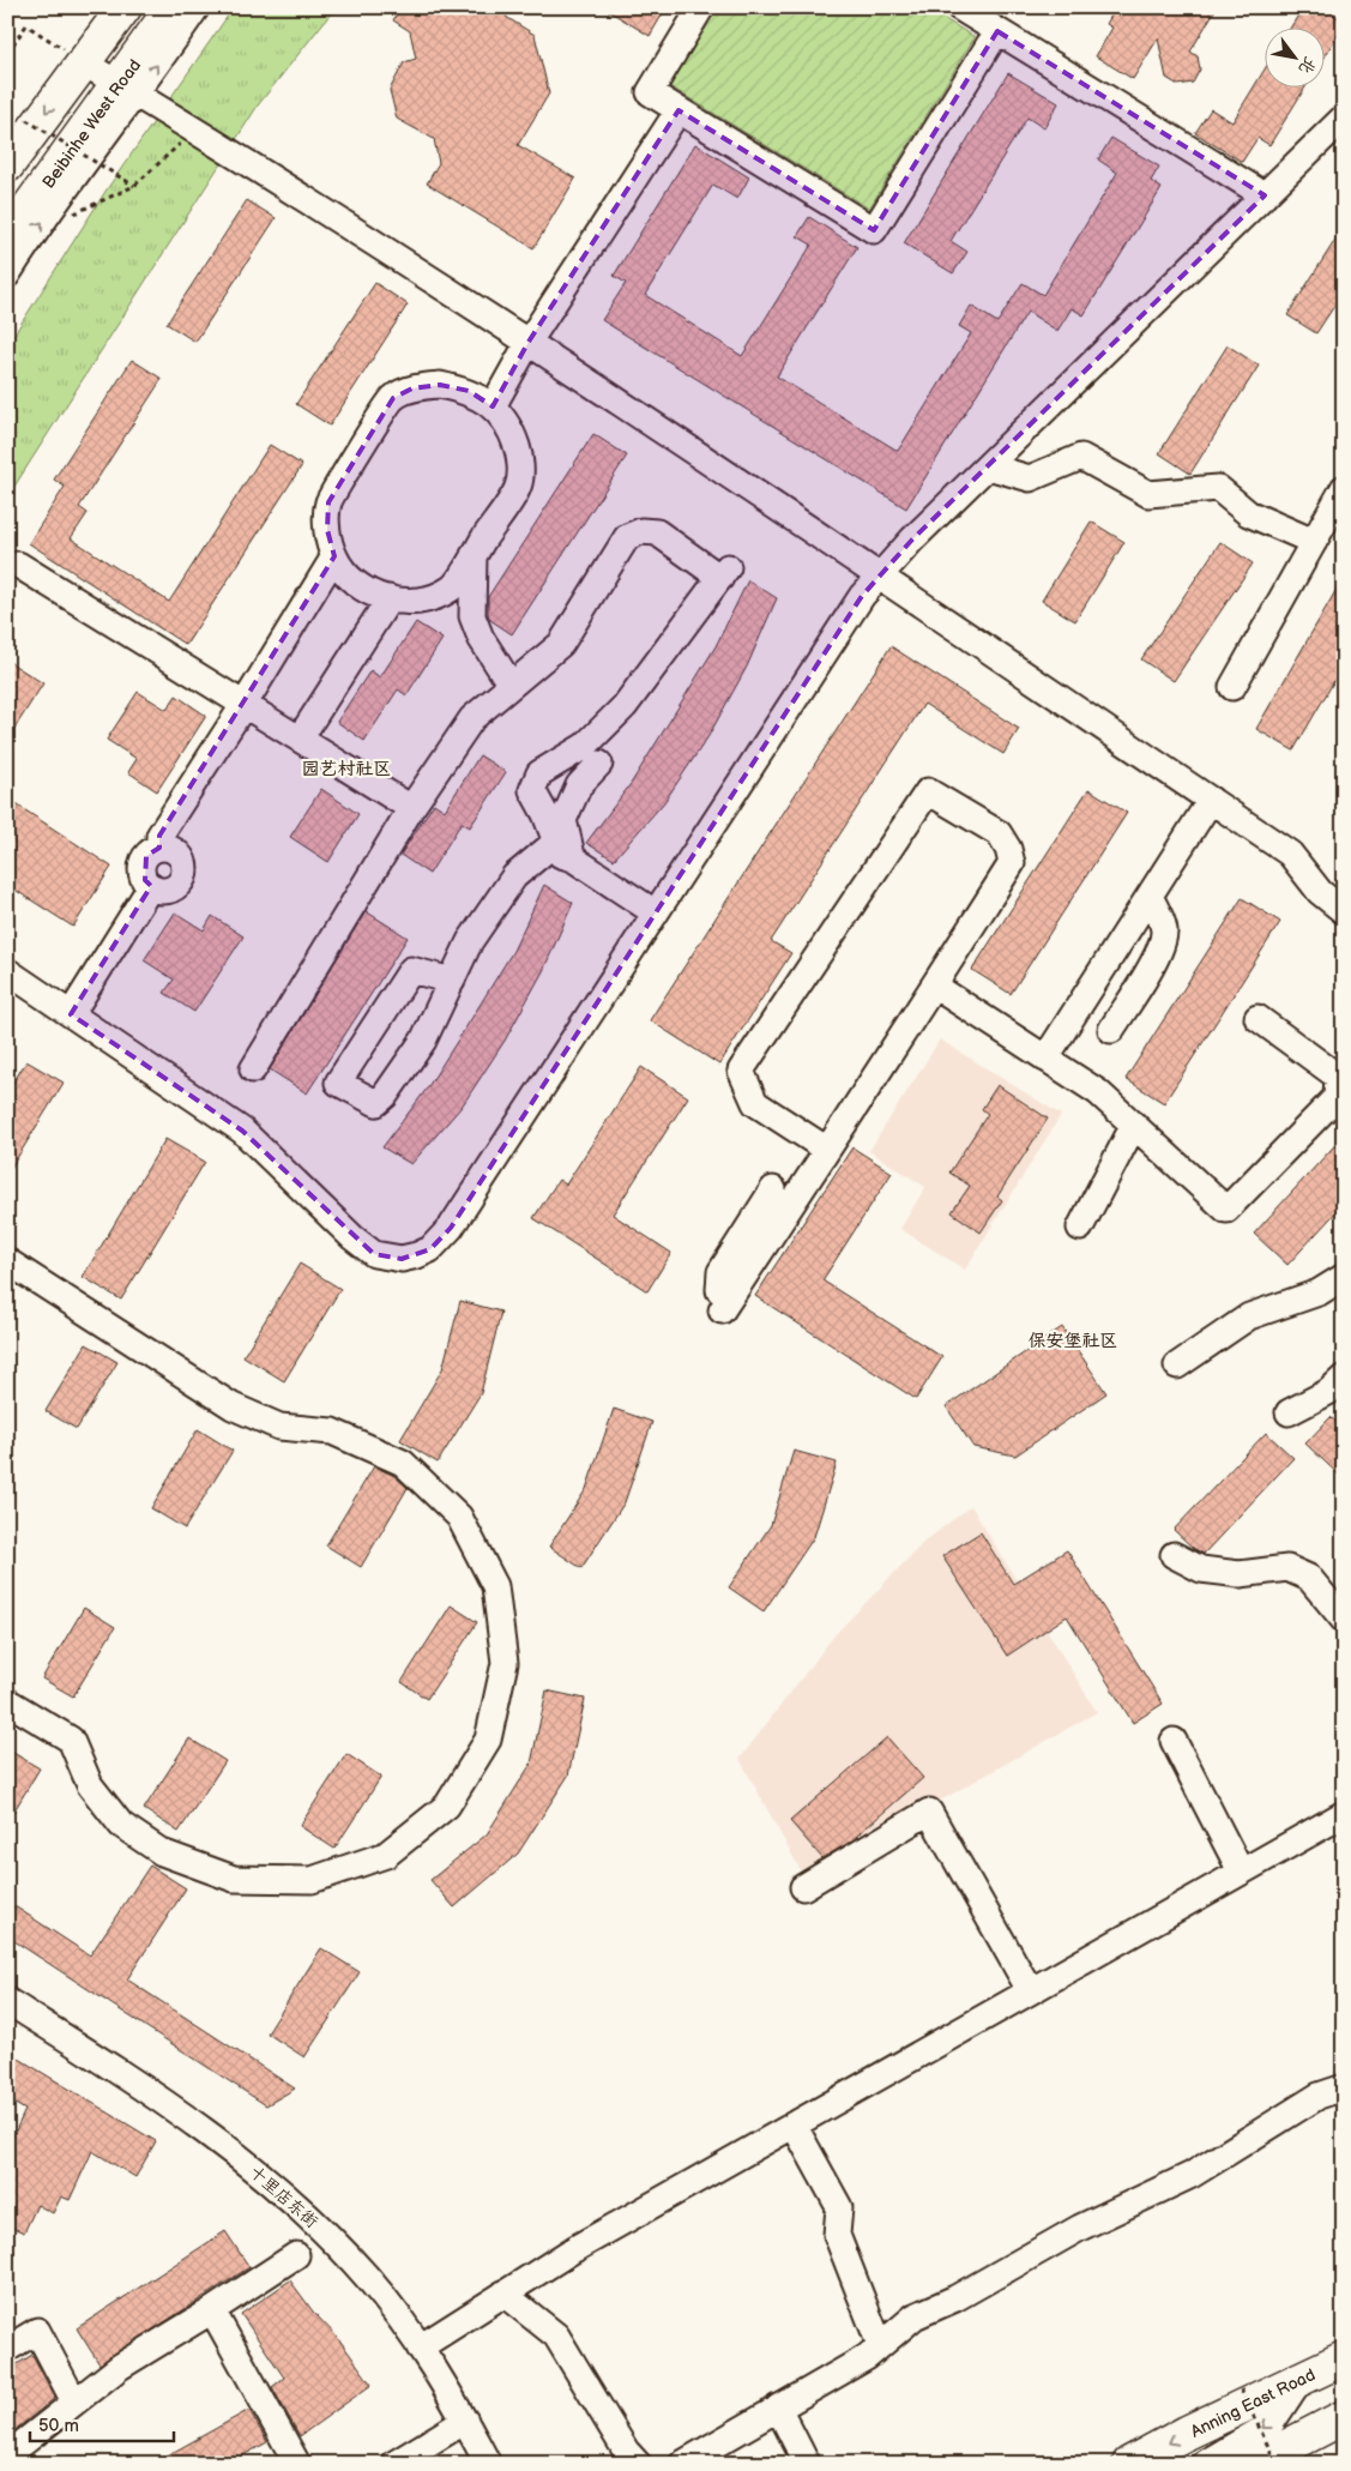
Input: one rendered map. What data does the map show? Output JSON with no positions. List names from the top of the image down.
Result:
{
  "streets": {
    "main road": ["Beibinhe West Road", "Anning East Road"],
    "street": ["十里店东街"]
  },
  "districts": ["园艺村社区", "保安堡社区"],
  "scale_bar": "50 m",
  "north": "bottom right"
}
